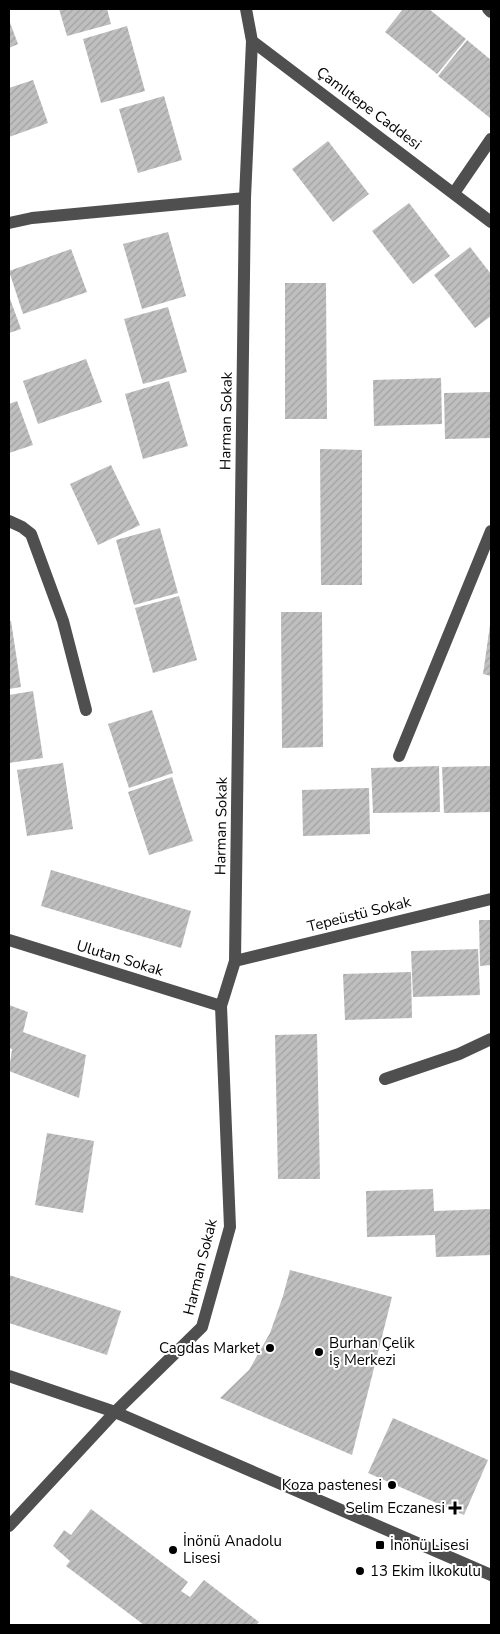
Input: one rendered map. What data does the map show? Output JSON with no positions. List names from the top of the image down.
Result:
{
  "streets": {
    "street": [
      "Çamlıtepe Caddesi",
      "Harman Sokak",
      "Tepeüstü Sokak",
      "Ulutan Sokak"
    ]
  },
  "crossings": [
    ["Çamlıtepe Caddesi", "Harman Sokak"],
    ["Harman Sokak", "Tepeüstü Sokak"],
    ["Harman Sokak", "Ulutan Sokak"]
  ],
  "places": {
    "other": [
      "Cagdas Market",
      "Burhan Çelik İş Merkezi",
      "Koza pastenesi",
      "İnönü Anadolu Lisesi",
      "13 Ekim İlkokulu"
    ],
    "health": ["Selim Eczanesi"],
    "transit": ["İnönü Lisesi"]
  }
}
